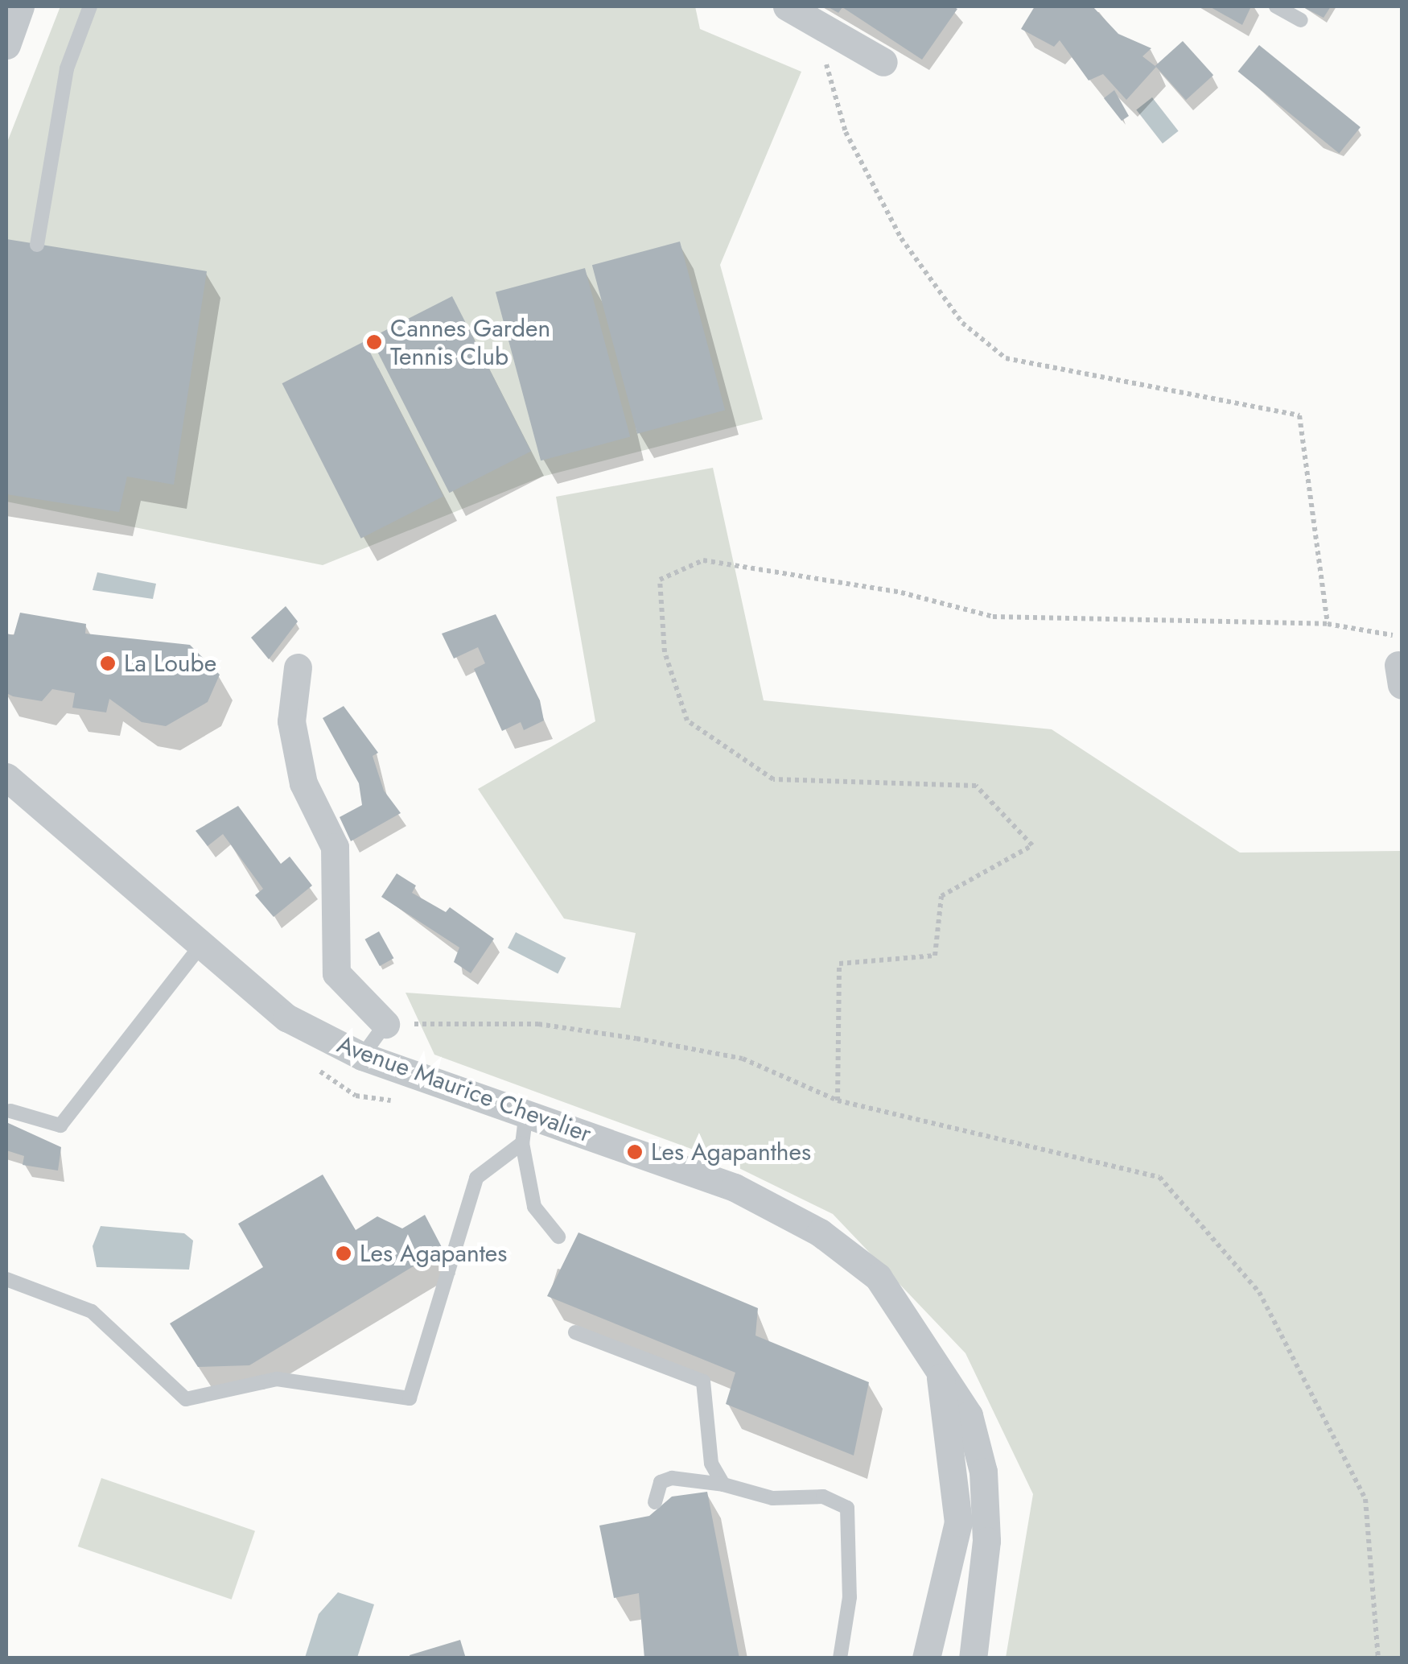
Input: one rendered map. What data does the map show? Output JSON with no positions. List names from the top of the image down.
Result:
{
  "streets": {
    "street": ["Avenue Maurice Chevalier"]
  },
  "places": [
    "Cannes Garden Tennis Club",
    "La Loube",
    "Les Agapanthes",
    "Les Agapantes"
  ]
}
